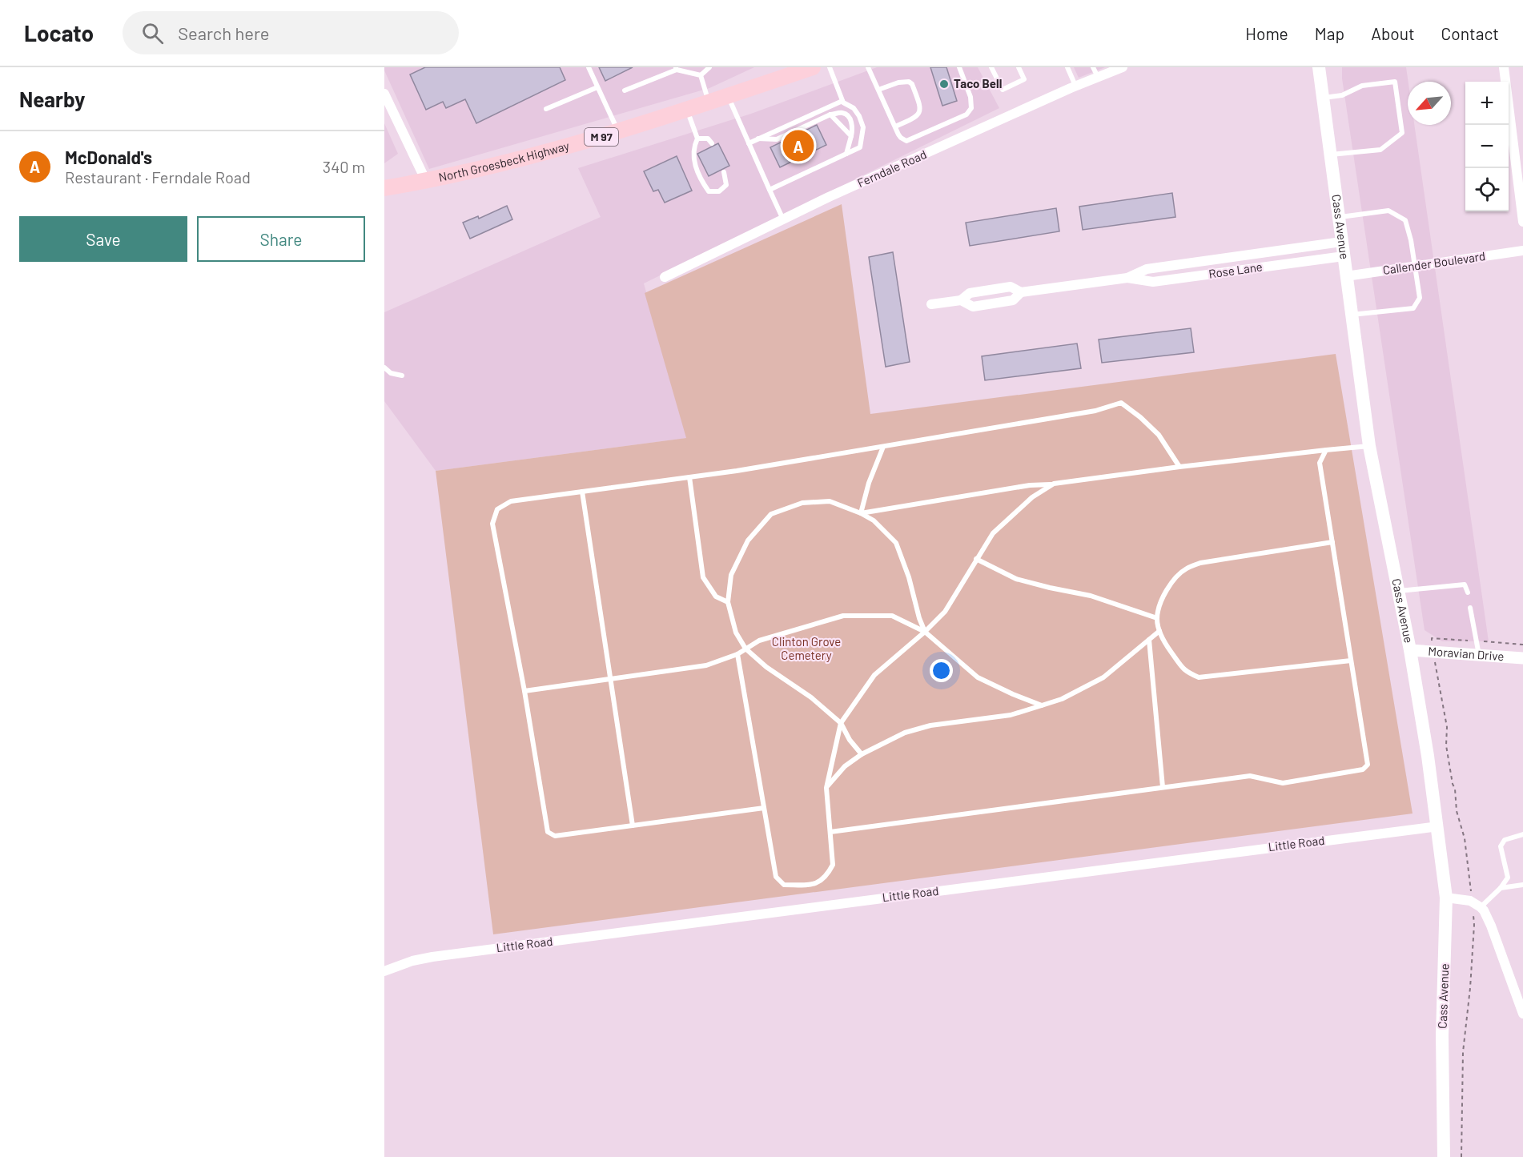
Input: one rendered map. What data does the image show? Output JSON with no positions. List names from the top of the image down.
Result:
{
  "streets": {
    "main road": ["M 97", "North Groesbeck Highway", "Cass Avenue"],
    "street": [
      "Ferndale Road",
      "Callender Boulevard",
      "Rose Lane",
      "Moravian Drive",
      "Little Road"
    ]
  },
  "crossings": [
    ["Cass Avenue", "Callender Boulevard"],
    ["Cass Avenue", "Rose Lane"],
    ["Cass Avenue", "Moravian Drive"],
    ["Cass Avenue", "Little Road"]
  ],
  "parks": ["Clinton Grove Cemetery"],
  "places": ["Taco Bell"],
  "north": "bottom left",
  "page": {
    "header": "Locato",
    "search": "Search here",
    "nav": [
      "Home",
      "Map",
      "About",
      "Contact"
    ],
    "heading": "Nearby",
    "map_buttons": ["+", "−"],
    "pins": "A",
    "list": [
      {
        "mark": "A",
        "name": "McDonald's",
        "note": "Restaurant · Ferndale Road",
        "value": "340 m"
      }
    ],
    "buttons": ["Save", "Share"]
  }
}
